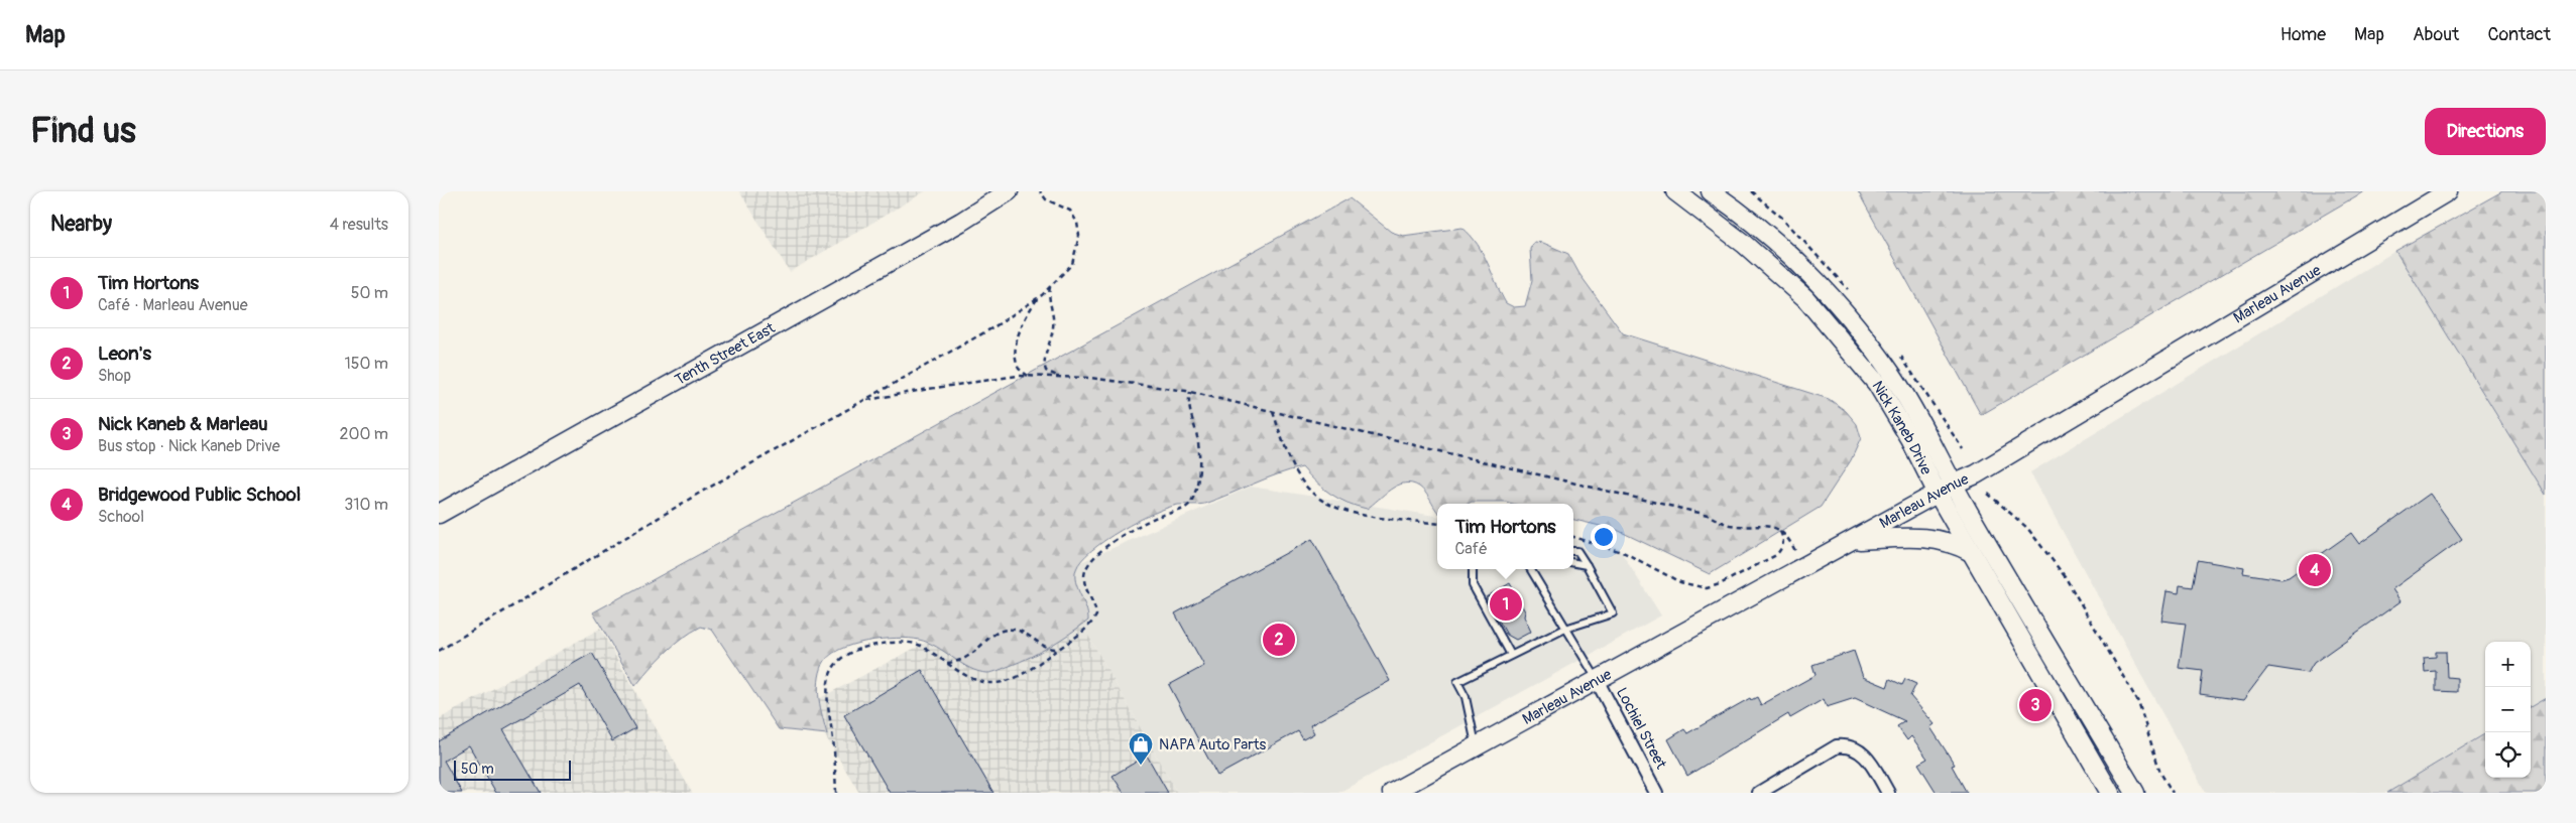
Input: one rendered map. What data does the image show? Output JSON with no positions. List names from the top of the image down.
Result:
{
  "streets": {
    "street": [
      "Marleau Avenue",
      "Tenth Street East",
      "Nick Kaneb Drive",
      "Lochiel Street"
    ]
  },
  "crossings": [
    ["Marleau Avenue", "Nick Kaneb Drive"],
    ["Marleau Avenue", "Lochiel Street"]
  ],
  "places": {
    "shop": ["NAPA Auto Parts"]
  },
  "scale_bar": "50 m",
  "page": {
    "header": "Map",
    "nav": [
      "Home",
      "Map",
      "About",
      "Contact"
    ],
    "buttons": "Directions",
    "title": "Find us",
    "heading": ["Nearby", "4 results"],
    "list": [
      {
        "mark": "1",
        "name": "Tim Hortons",
        "note": "Café · Marleau Avenue",
        "value": "50 m"
      },
      {
        "mark": "2",
        "name": "Leon's",
        "note": "Shop",
        "value": "150 m"
      },
      {
        "mark": "3",
        "name": "Nick Kaneb & Marleau",
        "note": "Bus stop · Nick Kaneb Drive",
        "value": "200 m"
      },
      {
        "mark": "4",
        "name": "Bridgewood Public School",
        "note": "School",
        "value": "310 m"
      }
    ],
    "popup": ["Tim Hortons", "Café"],
    "pins": [
      "4",
      "1",
      "2",
      "3"
    ],
    "map_buttons": ["+", "−"],
    "scale": "50 m"
  }
}
